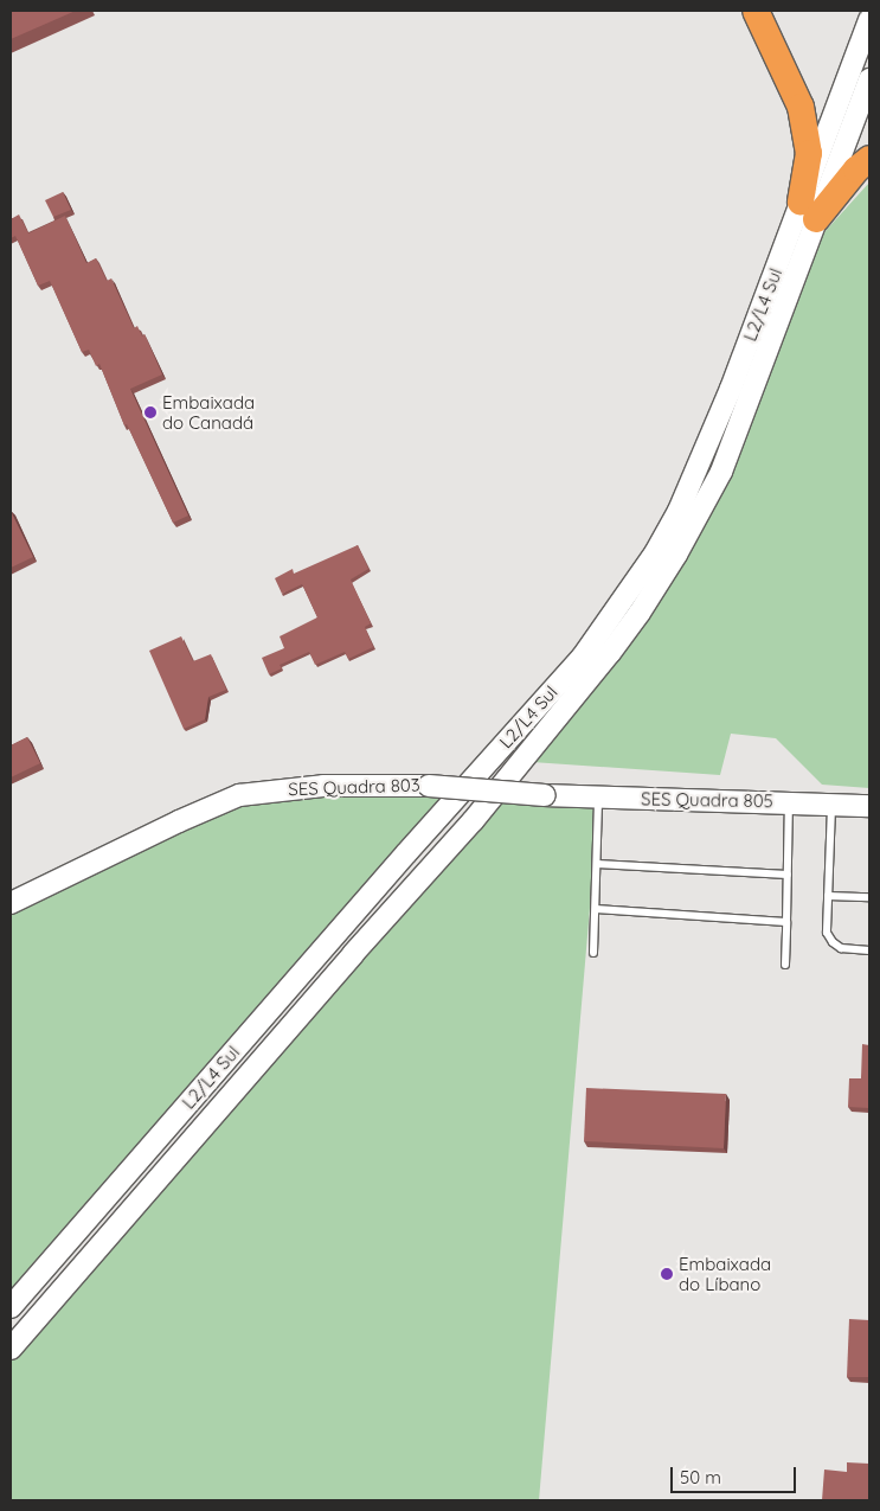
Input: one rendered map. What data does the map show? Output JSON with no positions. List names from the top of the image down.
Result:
{
  "streets": {
    "main road": ["L2/L4 Sul", "SES Quadra 803", "SES Quadra 805"]
  },
  "crossings": [
    ["SES Quadra 803", "SES Quadra 805"]
  ],
  "places": ["Embaixada do Canadá", "Embaixada do Líbano"],
  "scale_bar": "50 m"
}
